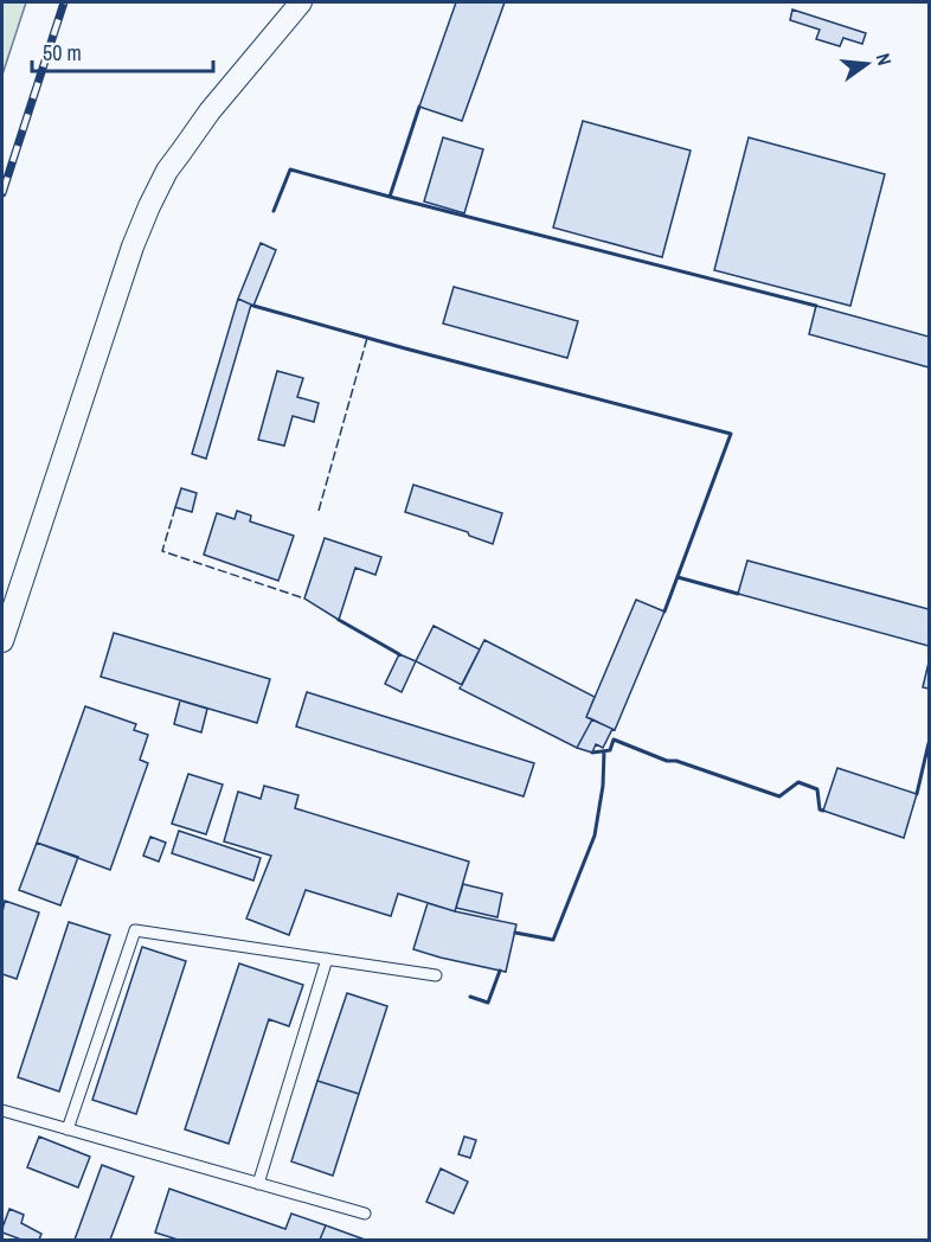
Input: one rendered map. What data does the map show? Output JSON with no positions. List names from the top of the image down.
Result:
{
  "scale_bar": "50 m",
  "north": "right"
}
